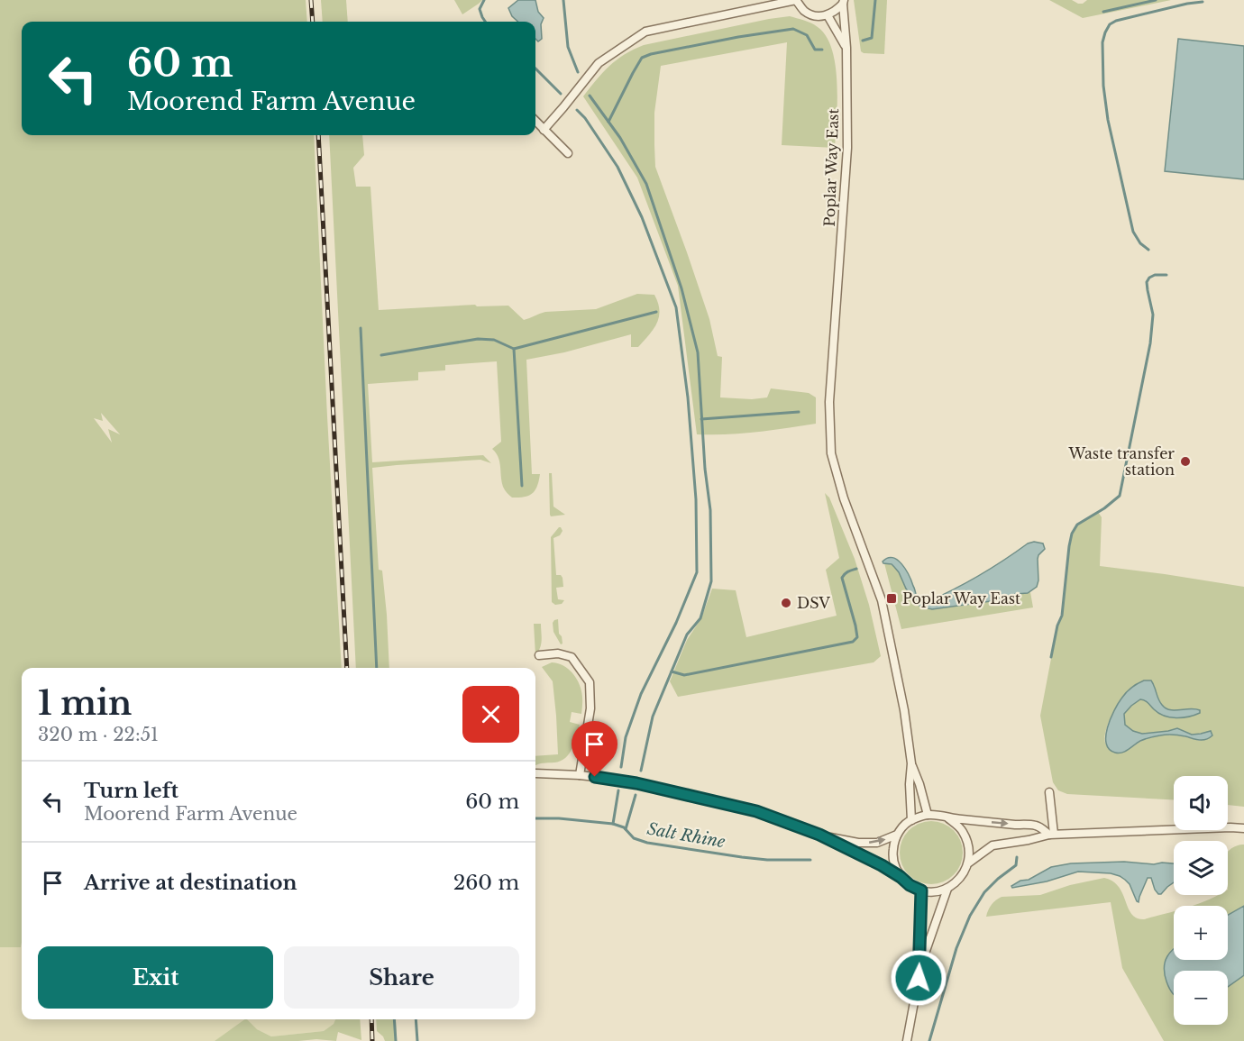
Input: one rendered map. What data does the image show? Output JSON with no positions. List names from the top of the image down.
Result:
{
  "streets": {
    "street": ["Poplar Way East"]
  },
  "water": ["Salt Rhine"],
  "places": {
    "other": ["Waste transfer station", "DSV"],
    "transit": ["Poplar Way East"]
  },
  "page": {
    "turn": ["60 m", "Moorend Farm Avenue"],
    "heading": ["1 min", "320 m · 22:51"],
    "list": [
      {
        "name": "Turn left",
        "note": "Moorend Farm Avenue",
        "value": "60 m"
      },
      {
        "name": "Arrive at destination",
        "value": "260 m"
      }
    ],
    "map_buttons": ["+", "−"],
    "buttons": ["Exit", "Share"]
  }
}
